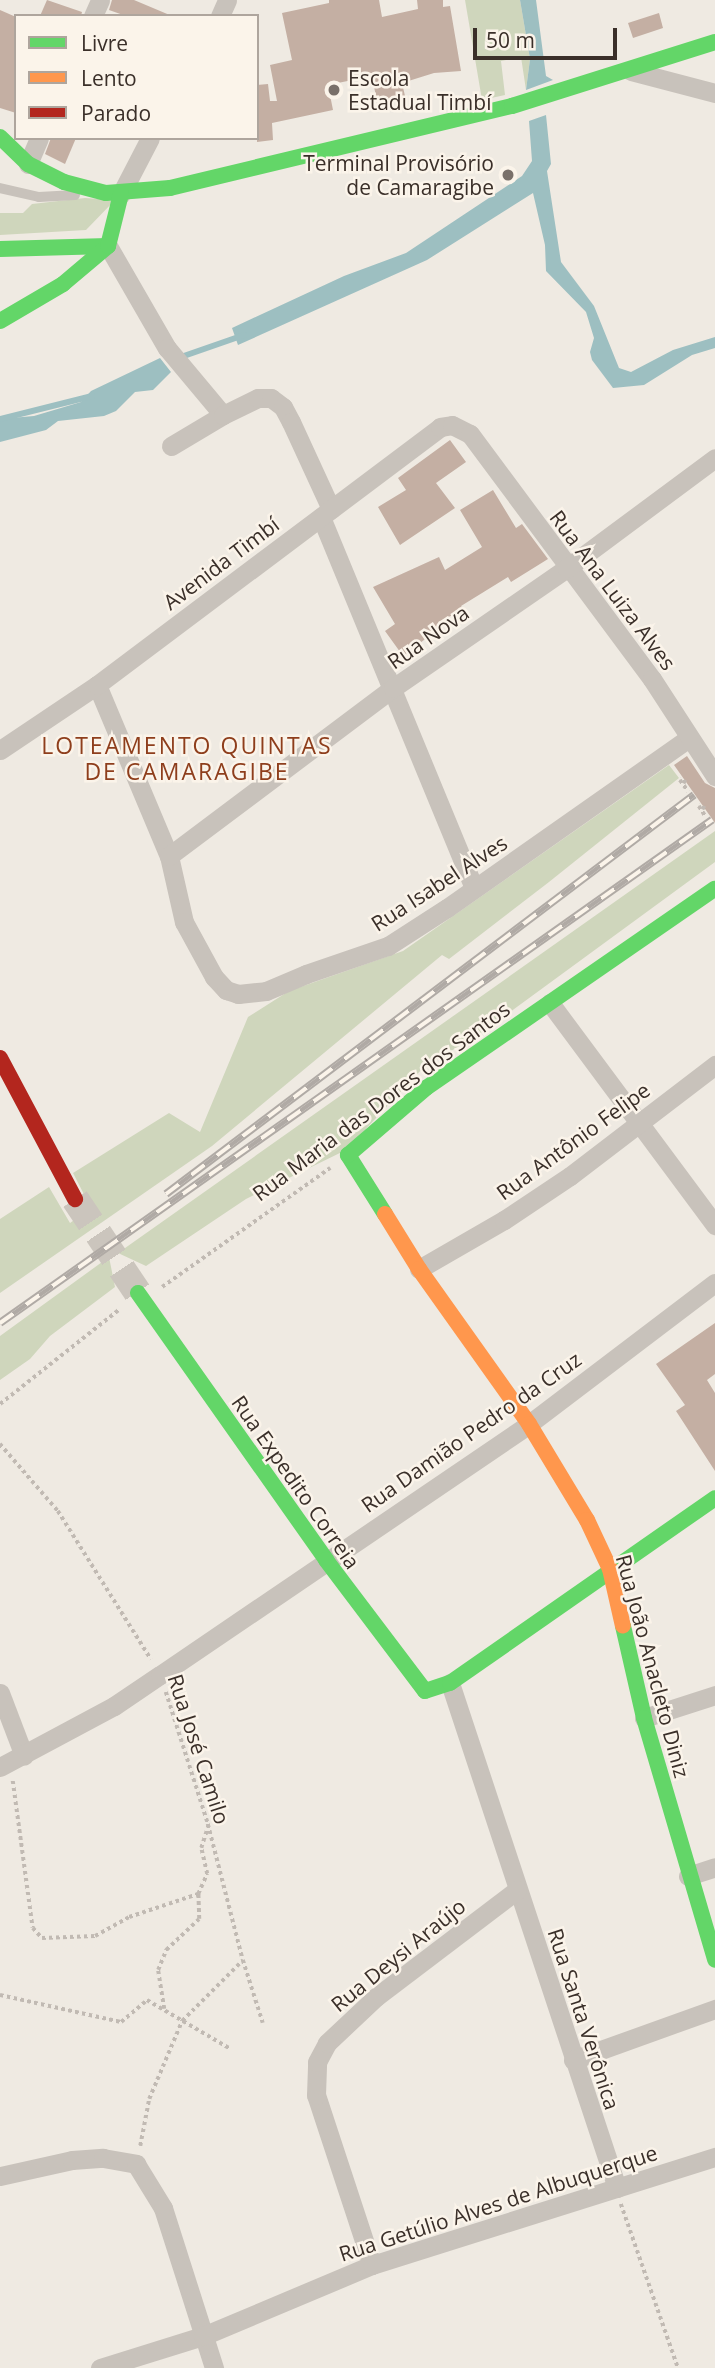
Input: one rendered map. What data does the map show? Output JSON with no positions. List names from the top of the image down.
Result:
{
  "streets": {
    "street": [
      "Avenida Timbí",
      "Rua Ana Luiza Alves",
      "Rua Nova",
      "Rua Isabel Alves",
      "Rua Maria das Dores dos Santos",
      "Rua Antônio Felipe",
      "Rua Damião Pedro da Cruz",
      "Rua Expedito Correia",
      "Rua João Anacleto Diniz",
      "Rua Deysi Araújo",
      "Rua Santa Verônica",
      "Rua Getúlio Alves de Albuquerque"
    ],
    "path": ["Rua José Camilo"]
  },
  "crossings": [
    ["Avenida Timbí", "Rua Ana Luiza Alves"],
    ["Avenida Timbí", "Rua Isabel Alves"],
    ["Rua Ana Luiza Alves", "Rua Nova"],
    ["Rua Ana Luiza Alves", "Rua Isabel Alves"],
    ["Rua Nova", "Rua Isabel Alves"],
    ["Rua Maria das Dores dos Santos", "Rua Expedito Correia"],
    ["Rua Maria das Dores dos Santos", "Rua João Anacleto Diniz"],
    ["Rua Antônio Felipe", "Rua João Anacleto Diniz"],
    ["Rua Damião Pedro da Cruz", "Rua Expedito Correia"],
    ["Rua Damião Pedro da Cruz", "Rua João Anacleto Diniz"],
    ["Rua Damião Pedro da Cruz", "Rua José Camilo"],
    ["Rua Expedito Correia", "Rua Santa Verônica"],
    ["Rua Deysi Araújo", "Rua Santa Verônica"],
    ["Rua Deysi Araújo", "Rua Getúlio Alves de Albuquerque"],
    ["Rua Santa Verônica", "Rua Getúlio Alves de Albuquerque"]
  ],
  "districts": ["LOTEAMENTO QUINTAS DE CAMARAGIBE"],
  "places": ["Escola Estadual Timbí", "Terminal Provisório de Camaragibe"],
  "legend": ["Livre", "Lento", "Parado"],
  "scale_bar": "50 m"
}
